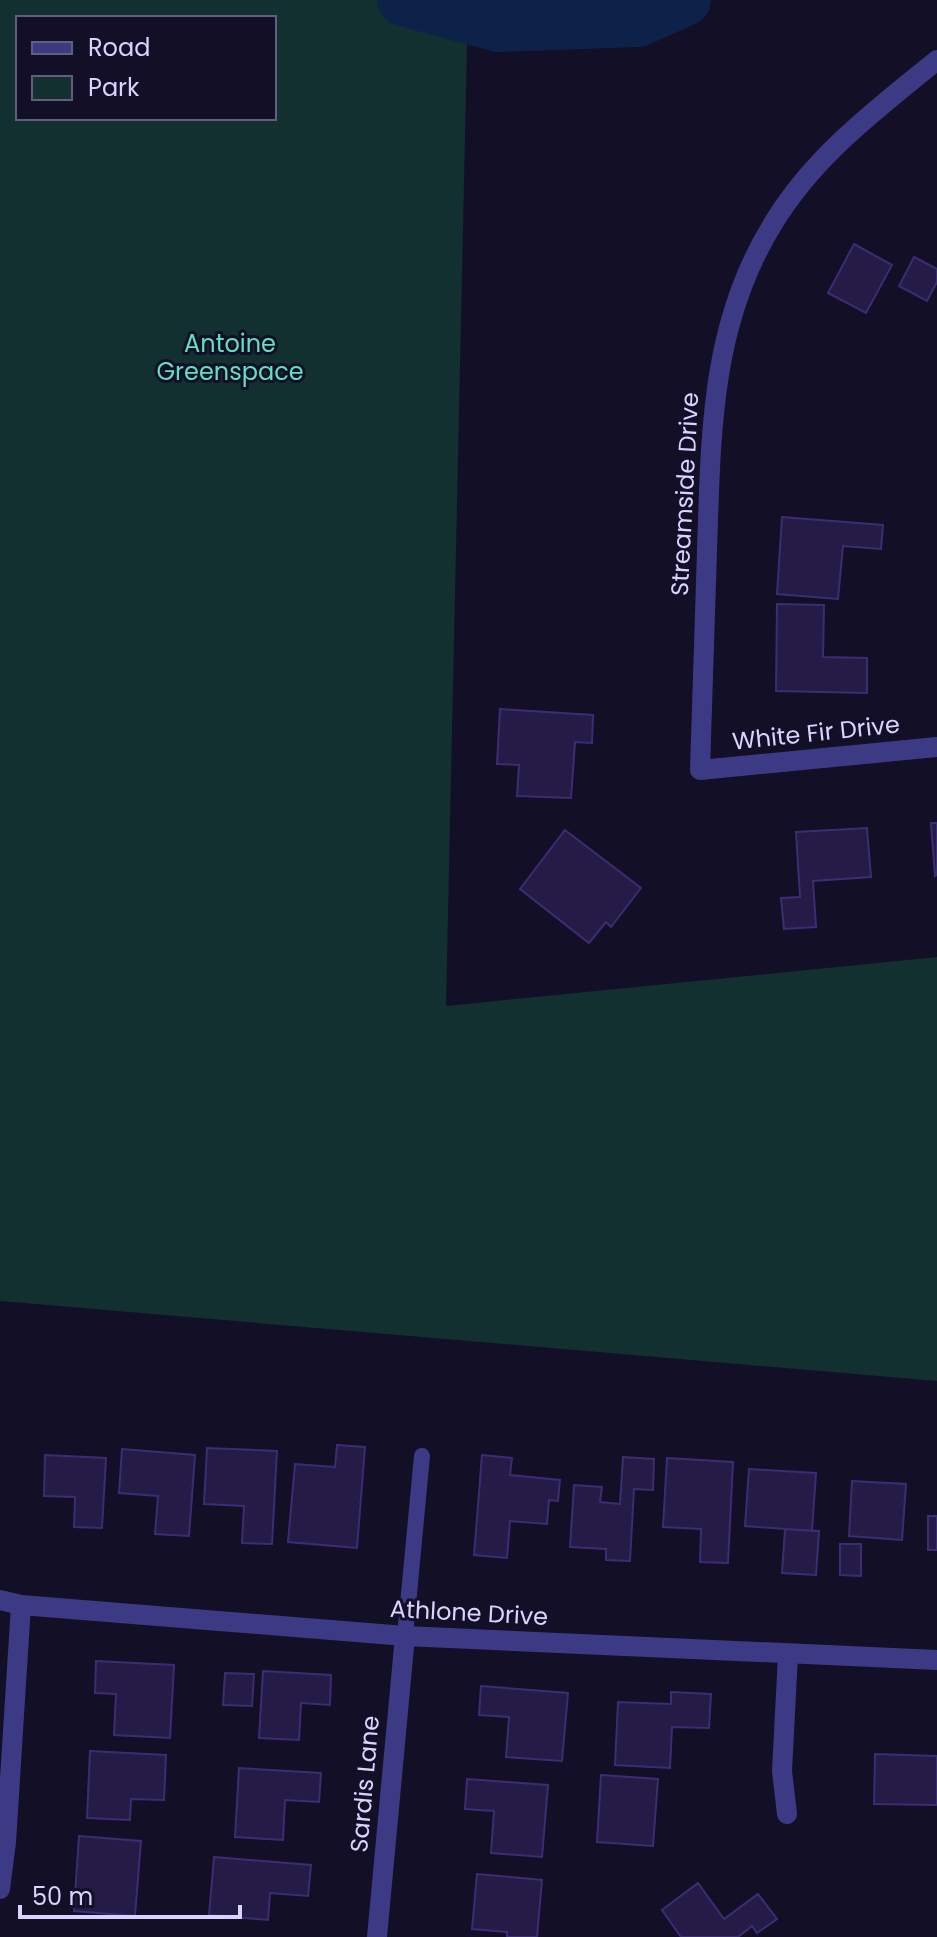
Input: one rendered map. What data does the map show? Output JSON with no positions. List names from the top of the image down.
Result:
{
  "streets": {
    "street": [
      "Streamside Drive",
      "White Fir Drive",
      "Athlone Drive",
      "Sardis Lane"
    ]
  },
  "crossings": [
    ["Streamside Drive", "White Fir Drive"],
    ["Athlone Drive", "Sardis Lane"]
  ],
  "parks": ["Antoine Greenspace"],
  "legend": ["Road", "Park"],
  "scale_bar": "50 m"
}
